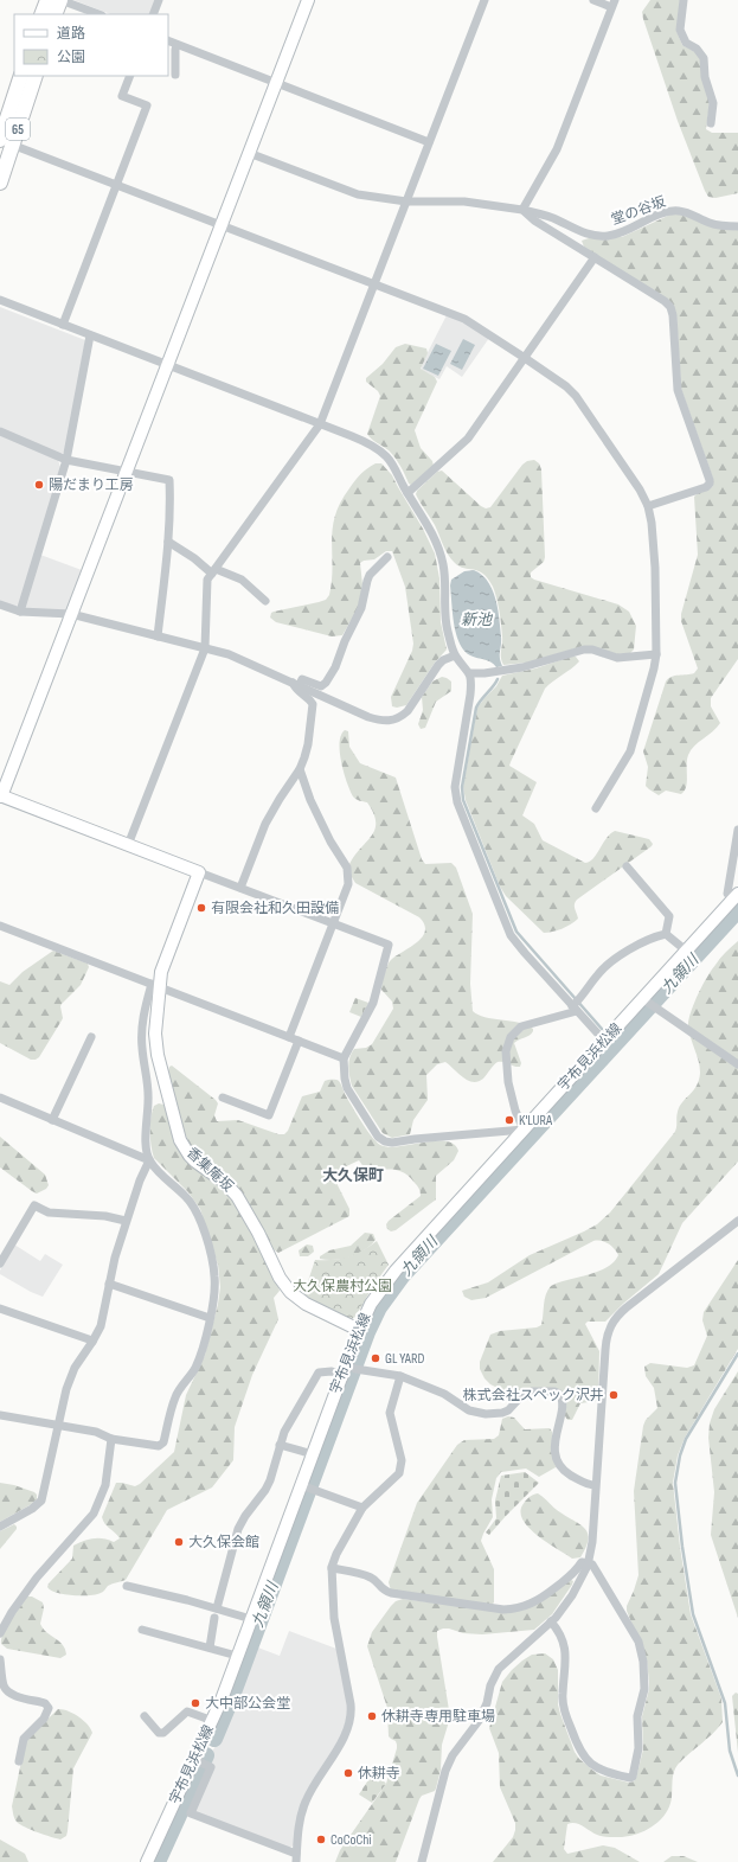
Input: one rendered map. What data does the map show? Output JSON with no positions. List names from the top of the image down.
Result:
{
  "streets": {
    "main road": ["65"],
    "street": ["堂の谷坂", "宇布見浜松線", "香集庵坂"]
  },
  "crossings": [
    ["宇布見浜松線", "香集庵坂"]
  ],
  "districts": ["大久保町"],
  "water": ["新池", "九領川"],
  "parks": ["大久保農村公園"],
  "places": [
    "陽だまり工房",
    "有限会社和久田設備",
    "K'LURA",
    "GL YARD",
    "株式会社スペック沢井",
    "大久保会館",
    "大中部公会堂",
    "休耕寺専用駐車場",
    "休耕寺",
    "CoCoChi"
  ],
  "legend": ["道路", "公園"]
}
